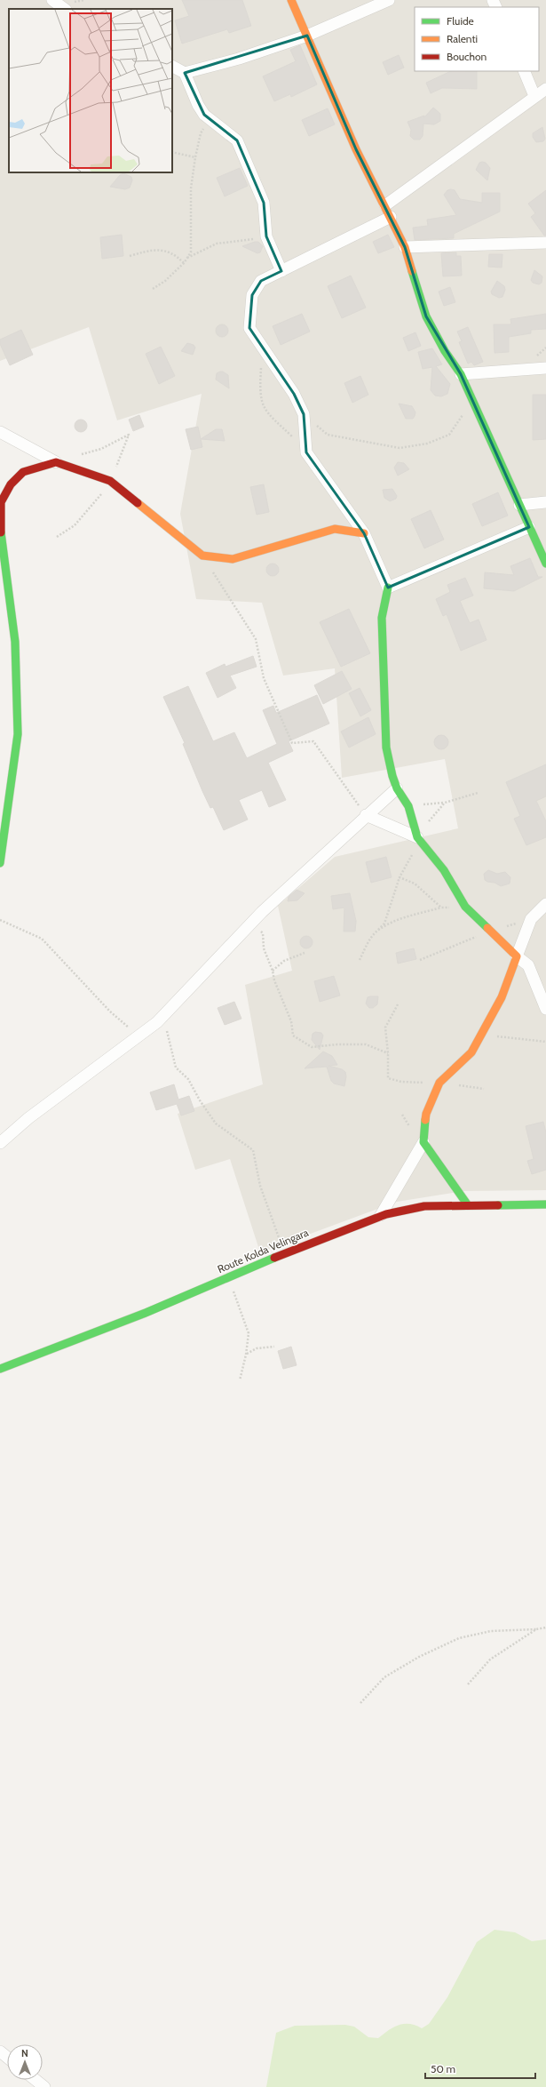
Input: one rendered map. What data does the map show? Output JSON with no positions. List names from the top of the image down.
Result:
{
  "streets": {
    "street": ["Route Kolda Velingara"]
  },
  "legend": ["Fluide", "Ralenti", "Bouchon"],
  "scale_bar": "50 m",
  "north": "top"
}
